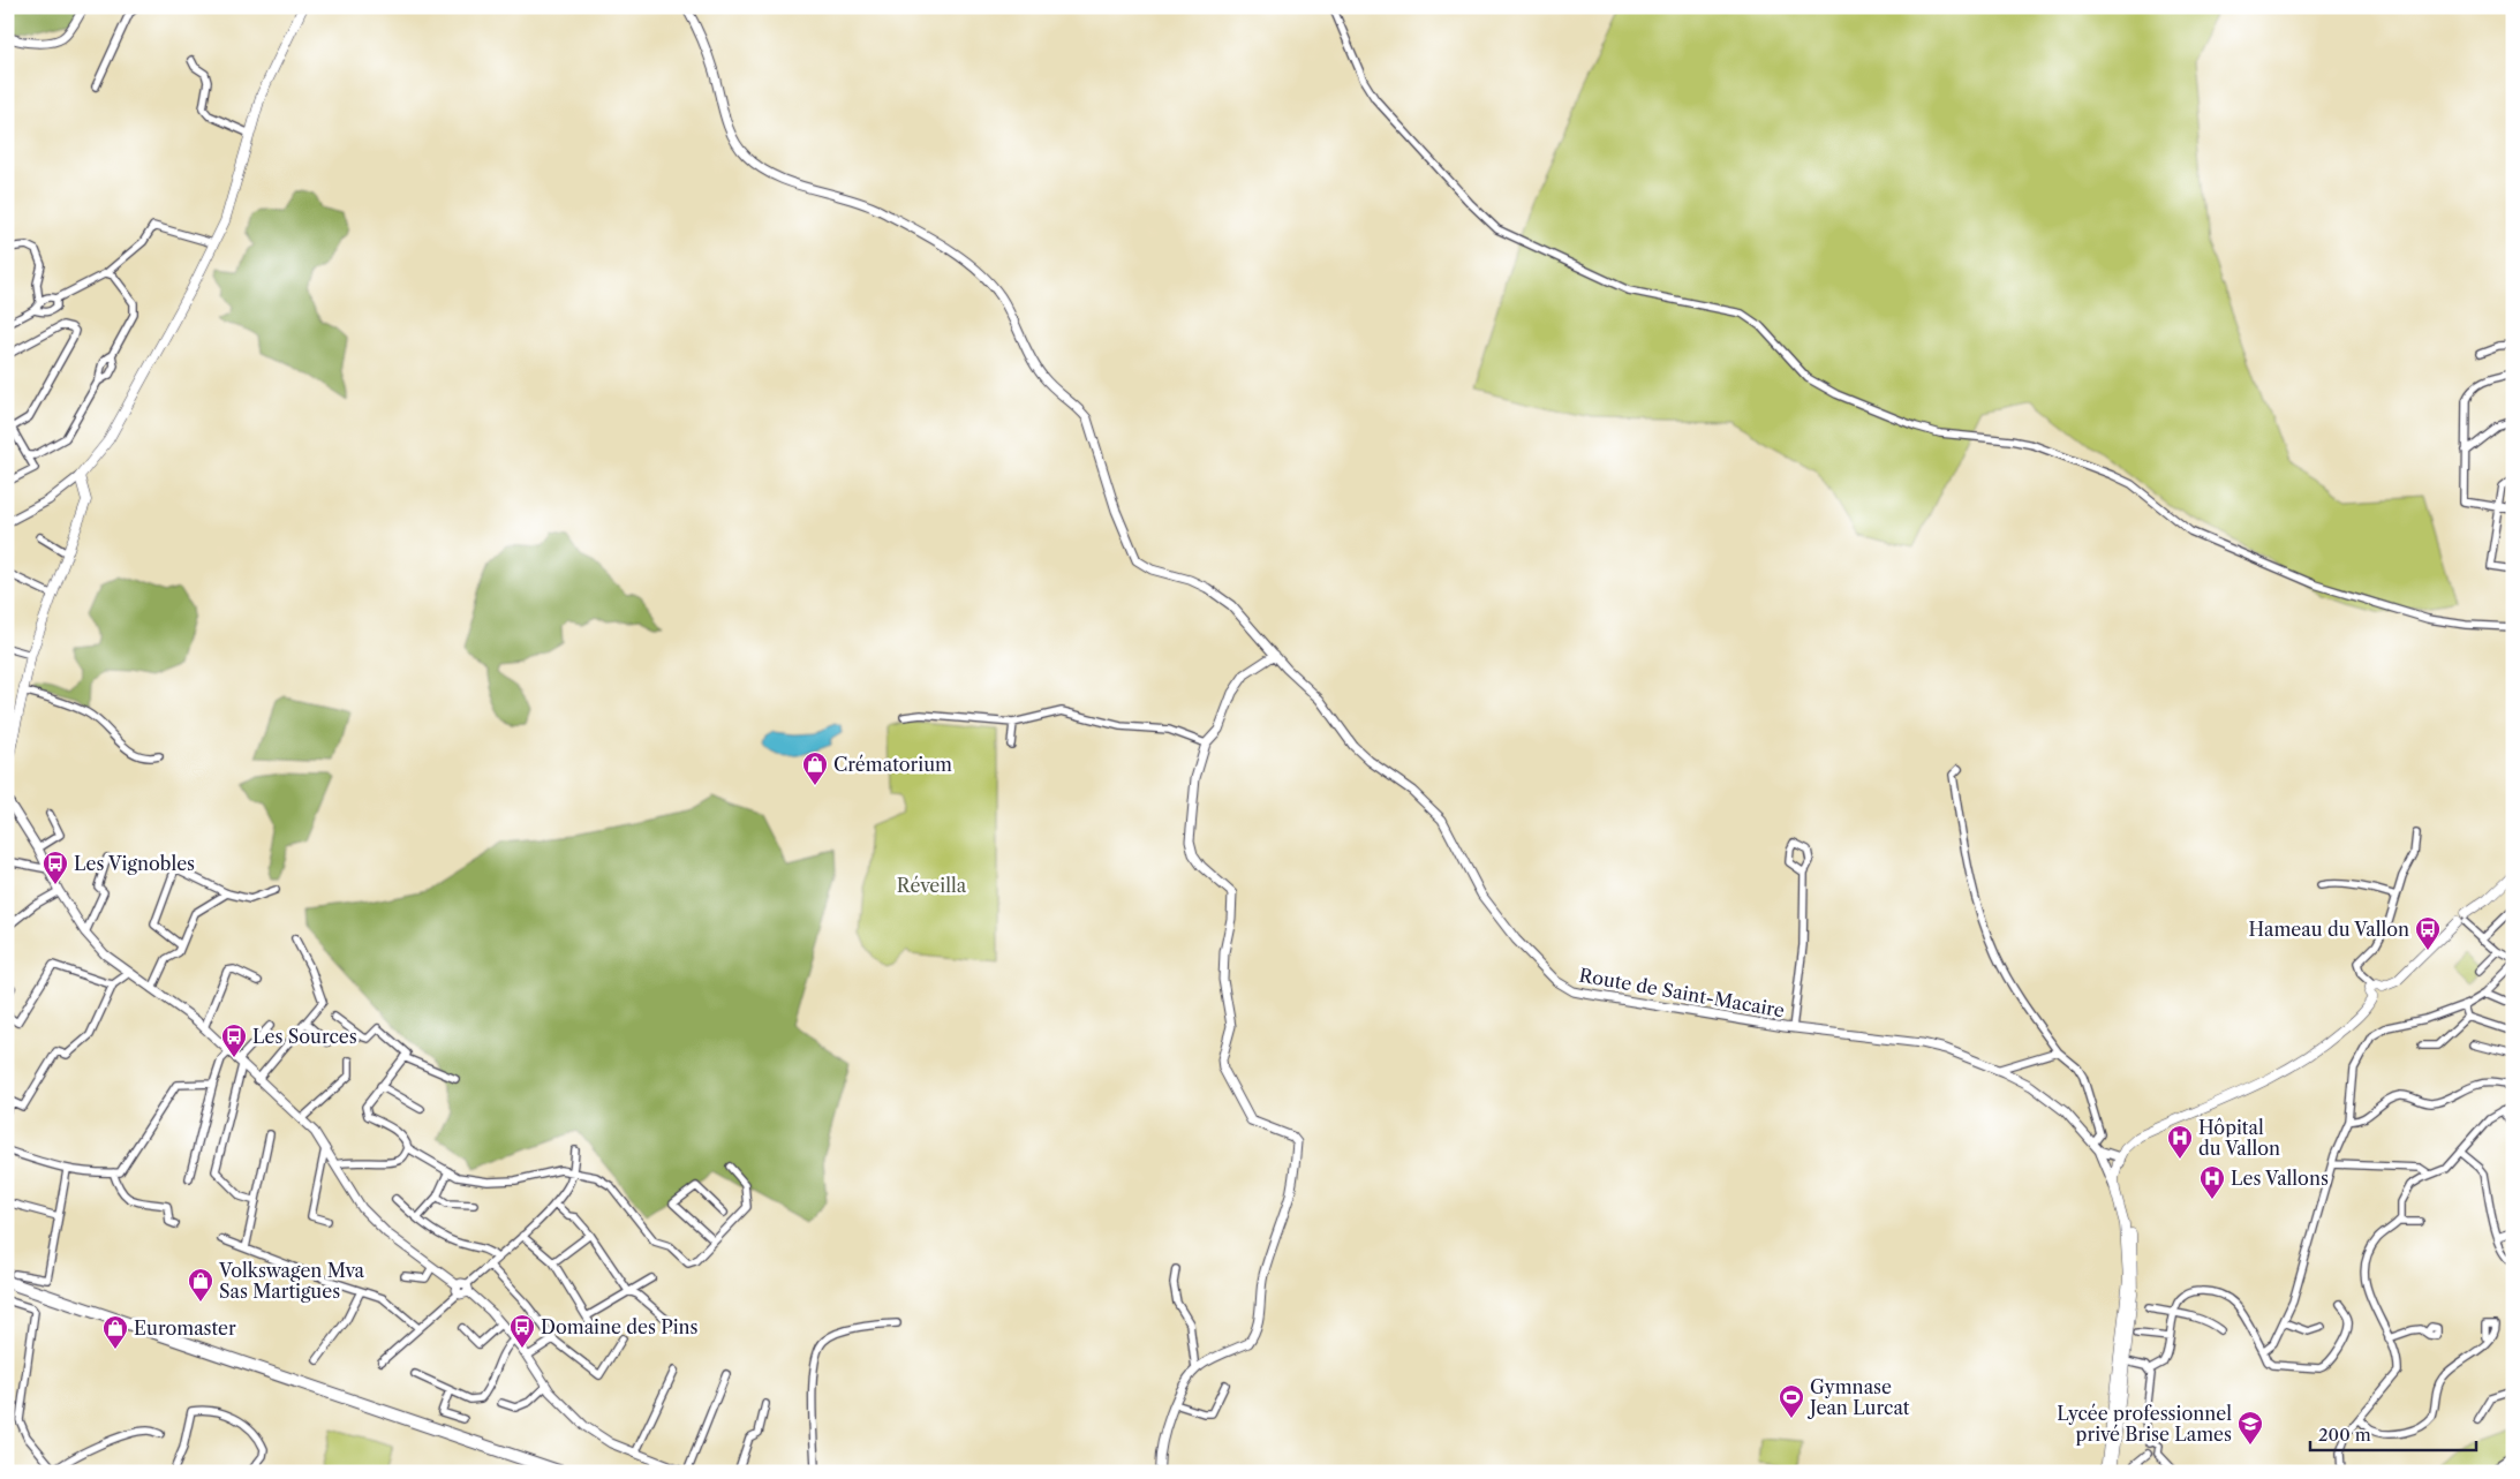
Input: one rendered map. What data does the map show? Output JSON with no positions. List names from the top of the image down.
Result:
{
  "streets": {
    "street": ["Route de Saint-Macaire"]
  },
  "parks": ["Réveilla"],
  "places": {
    "shop": ["Crématorium", "Volkswagen Mva Sas Martigues", "Euromaster"],
    "bus stop": [
      "Les Vignobles",
      "Hameau du Vallon",
      "Les Sources",
      "Domaine des Pins"
    ],
    "hospital": ["Hôpital du Vallon", "Les Vallons"],
    "sports": ["Gymnase Jean Lurcat"],
    "school or university": ["Lycée professionnel privé Brise Lames"]
  },
  "scale_bar": "200 m"
}
